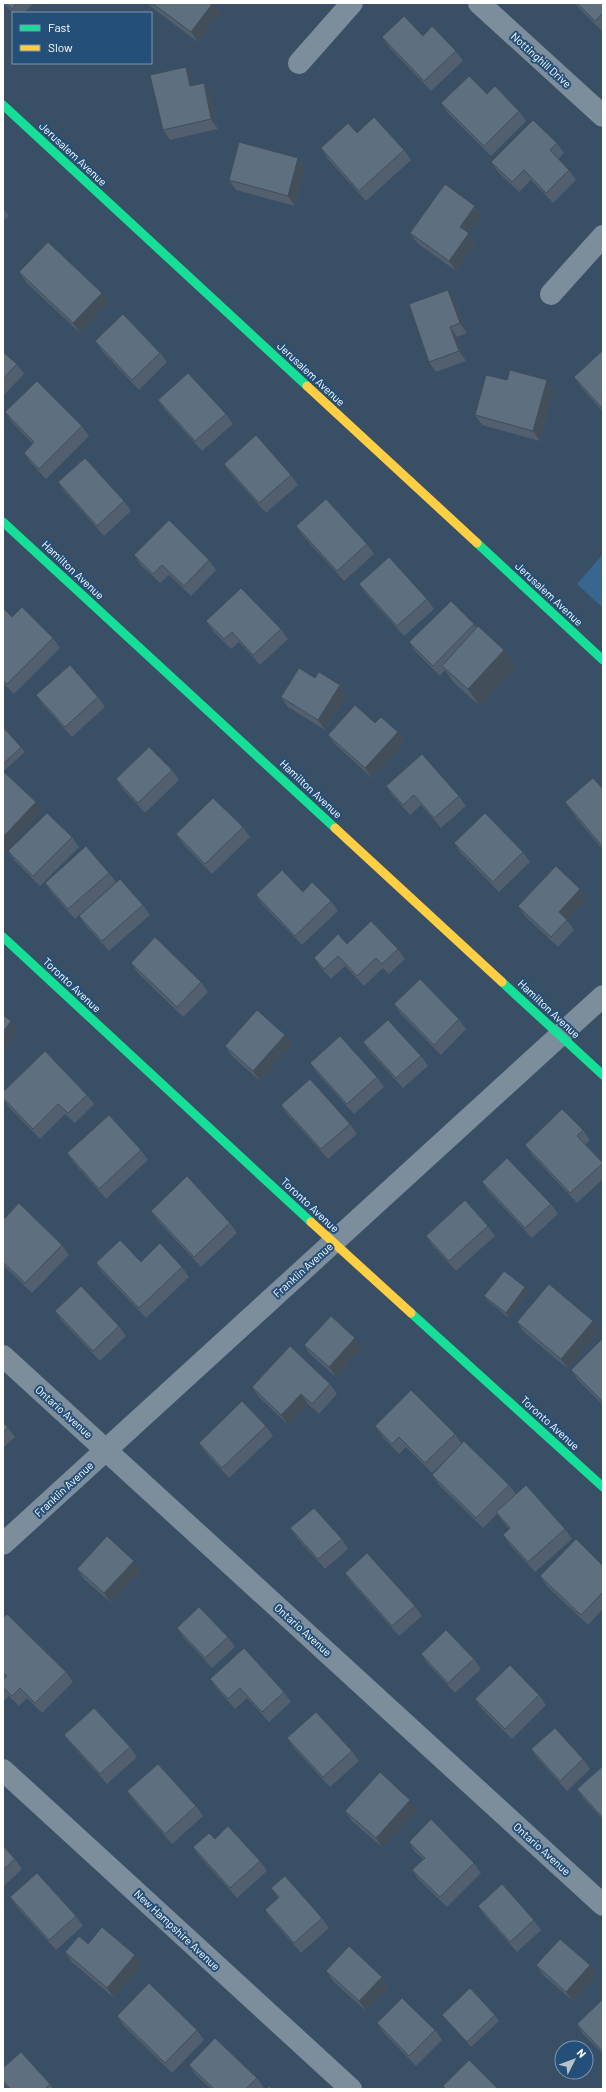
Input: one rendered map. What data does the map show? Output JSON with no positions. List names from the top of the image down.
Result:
{
  "streets": {
    "street": [
      "Nottinghill Drive",
      "Jerusalem Avenue",
      "Hamilton Avenue",
      "Toronto Avenue",
      "Franklin Avenue",
      "Ontario Avenue",
      "New Hampshire Avenue"
    ]
  },
  "crossings": [
    ["Hamilton Avenue", "Franklin Avenue"],
    ["Toronto Avenue", "Franklin Avenue"],
    ["Franklin Avenue", "Ontario Avenue"]
  ],
  "legend": ["Fast", "Slow"],
  "north": "top right"
}
